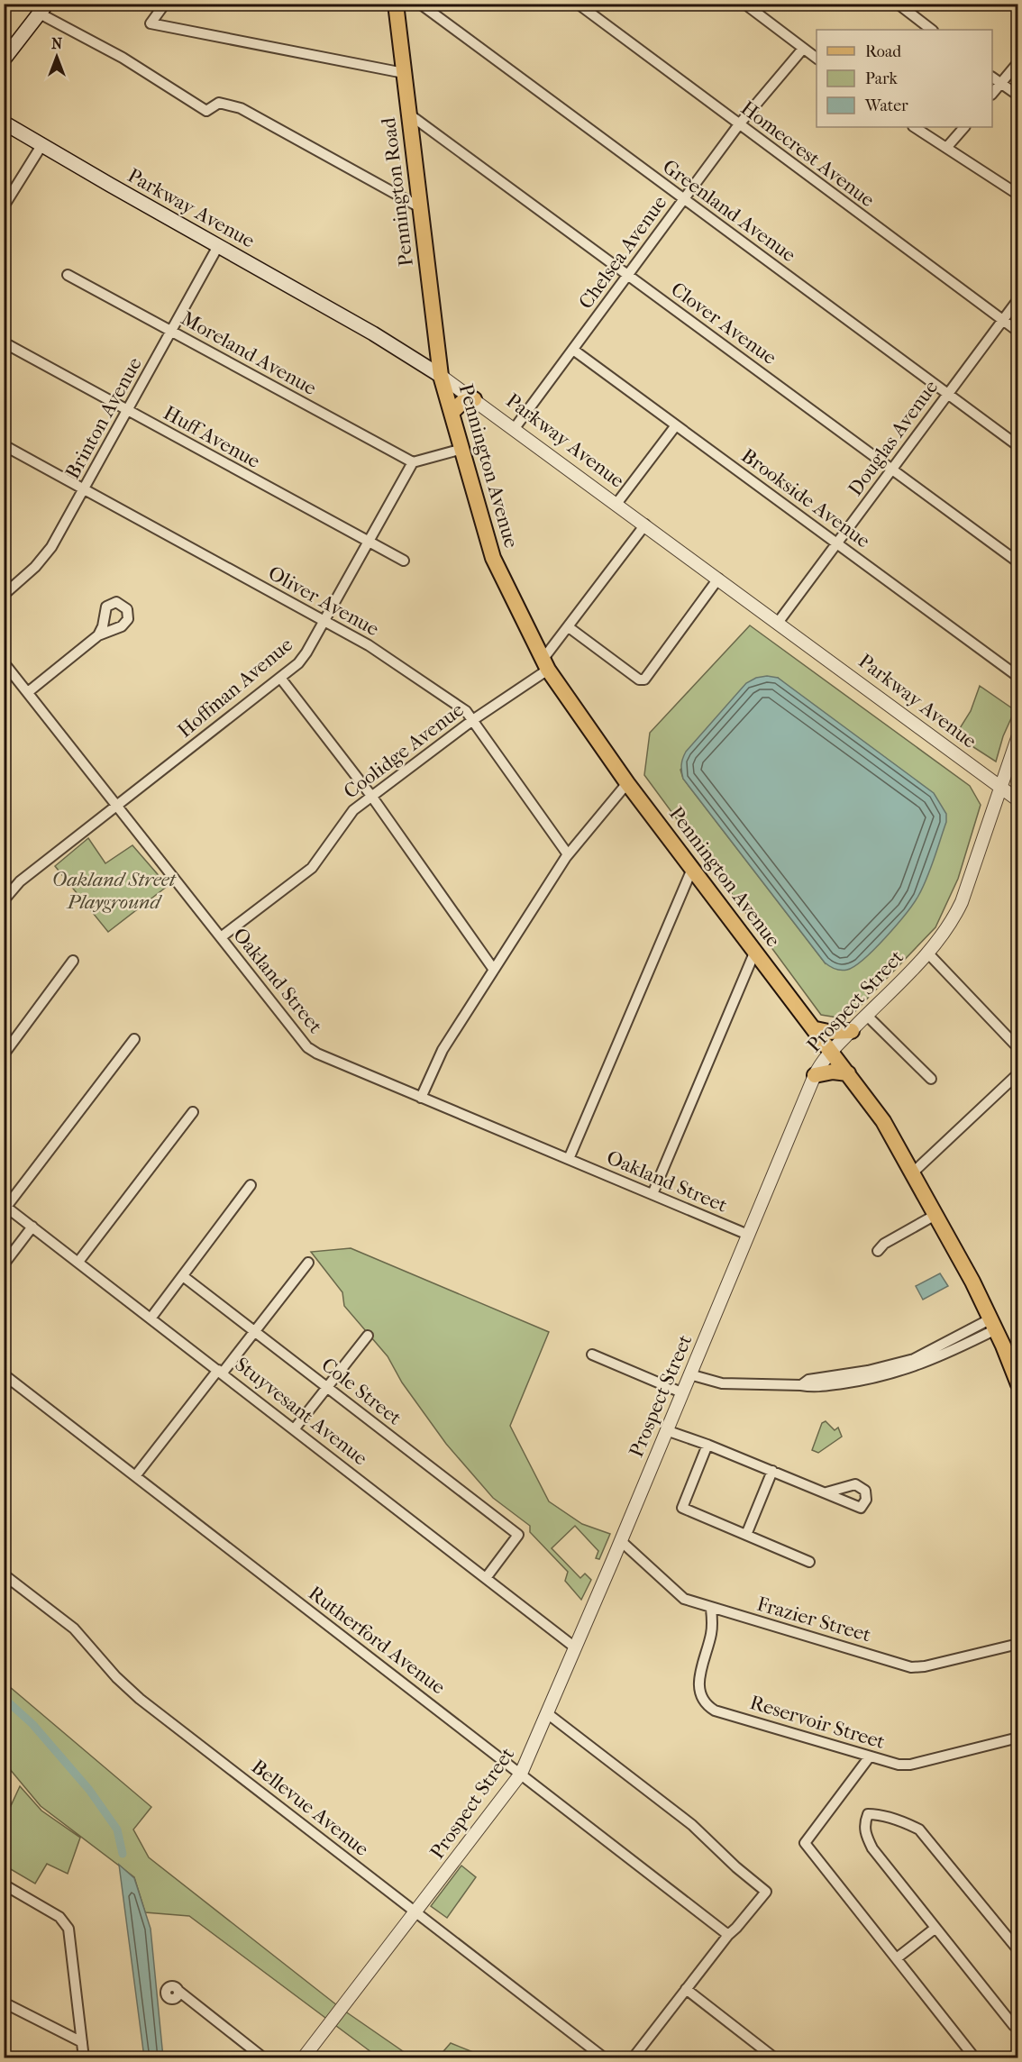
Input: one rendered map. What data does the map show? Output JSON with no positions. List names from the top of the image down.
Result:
{
  "streets": {
    "main road": ["Pennington Road", "Parkway Avenue", "Pennington Avenue"],
    "street": [
      "Homecrest Avenue",
      "Greenland Avenue",
      "Chelsea Avenue",
      "Clover Avenue",
      "Moreland Avenue",
      "Brinton Avenue",
      "Huff Avenue",
      "Douglas Avenue",
      "Brookside Avenue",
      "Oliver Avenue",
      "Hoffman Avenue",
      "Coolidge Avenue",
      "Oakland Street",
      "Prospect Street",
      "Cole Street",
      "Stuyvesant Avenue",
      "Frazier Street",
      "Rutherford Avenue",
      "Reservoir Street",
      "Bellevue Avenue"
    ]
  },
  "crossings": [
    ["Homecrest Avenue", "Chelsea Avenue"],
    ["Homecrest Avenue", "Douglas Avenue"],
    ["Pennington Road", "Parkway Avenue"],
    ["Pennington Road", "Clover Avenue"],
    ["Pennington Road", "Pennington Avenue"],
    ["Parkway Avenue", "Chelsea Avenue"],
    ["Parkway Avenue", "Brinton Avenue"],
    ["Parkway Avenue", "Douglas Avenue"],
    ["Parkway Avenue", "Pennington Avenue"],
    ["Parkway Avenue", "Coolidge Avenue"],
    ["Parkway Avenue", "Prospect Street"],
    ["Greenland Avenue", "Chelsea Avenue"],
    ["Greenland Avenue", "Douglas Avenue"],
    ["Chelsea Avenue", "Clover Avenue"],
    ["Chelsea Avenue", "Brookside Avenue"],
    ["Clover Avenue", "Douglas Avenue"],
    ["Moreland Avenue", "Brinton Avenue"],
    ["Moreland Avenue", "Hoffman Avenue"],
    ["Brinton Avenue", "Huff Avenue"],
    ["Brinton Avenue", "Oliver Avenue"],
    ["Huff Avenue", "Hoffman Avenue"],
    ["Douglas Avenue", "Brookside Avenue"],
    ["Pennington Avenue", "Coolidge Avenue"],
    ["Pennington Avenue", "Prospect Street"],
    ["Oliver Avenue", "Hoffman Avenue"],
    ["Oliver Avenue", "Coolidge Avenue"],
    ["Hoffman Avenue", "Oakland Street"],
    ["Coolidge Avenue", "Oakland Street"],
    ["Oakland Street", "Prospect Street"],
    ["Prospect Street", "Stuyvesant Avenue"],
    ["Prospect Street", "Frazier Street"],
    ["Prospect Street", "Rutherford Avenue"],
    ["Prospect Street", "Bellevue Avenue"],
    ["Cole Street", "Stuyvesant Avenue"],
    ["Frazier Street", "Reservoir Street"]
  ],
  "parks": ["Oakland Street Playground"],
  "legend": ["Road", "Park", "Water"],
  "north": "top"
}
